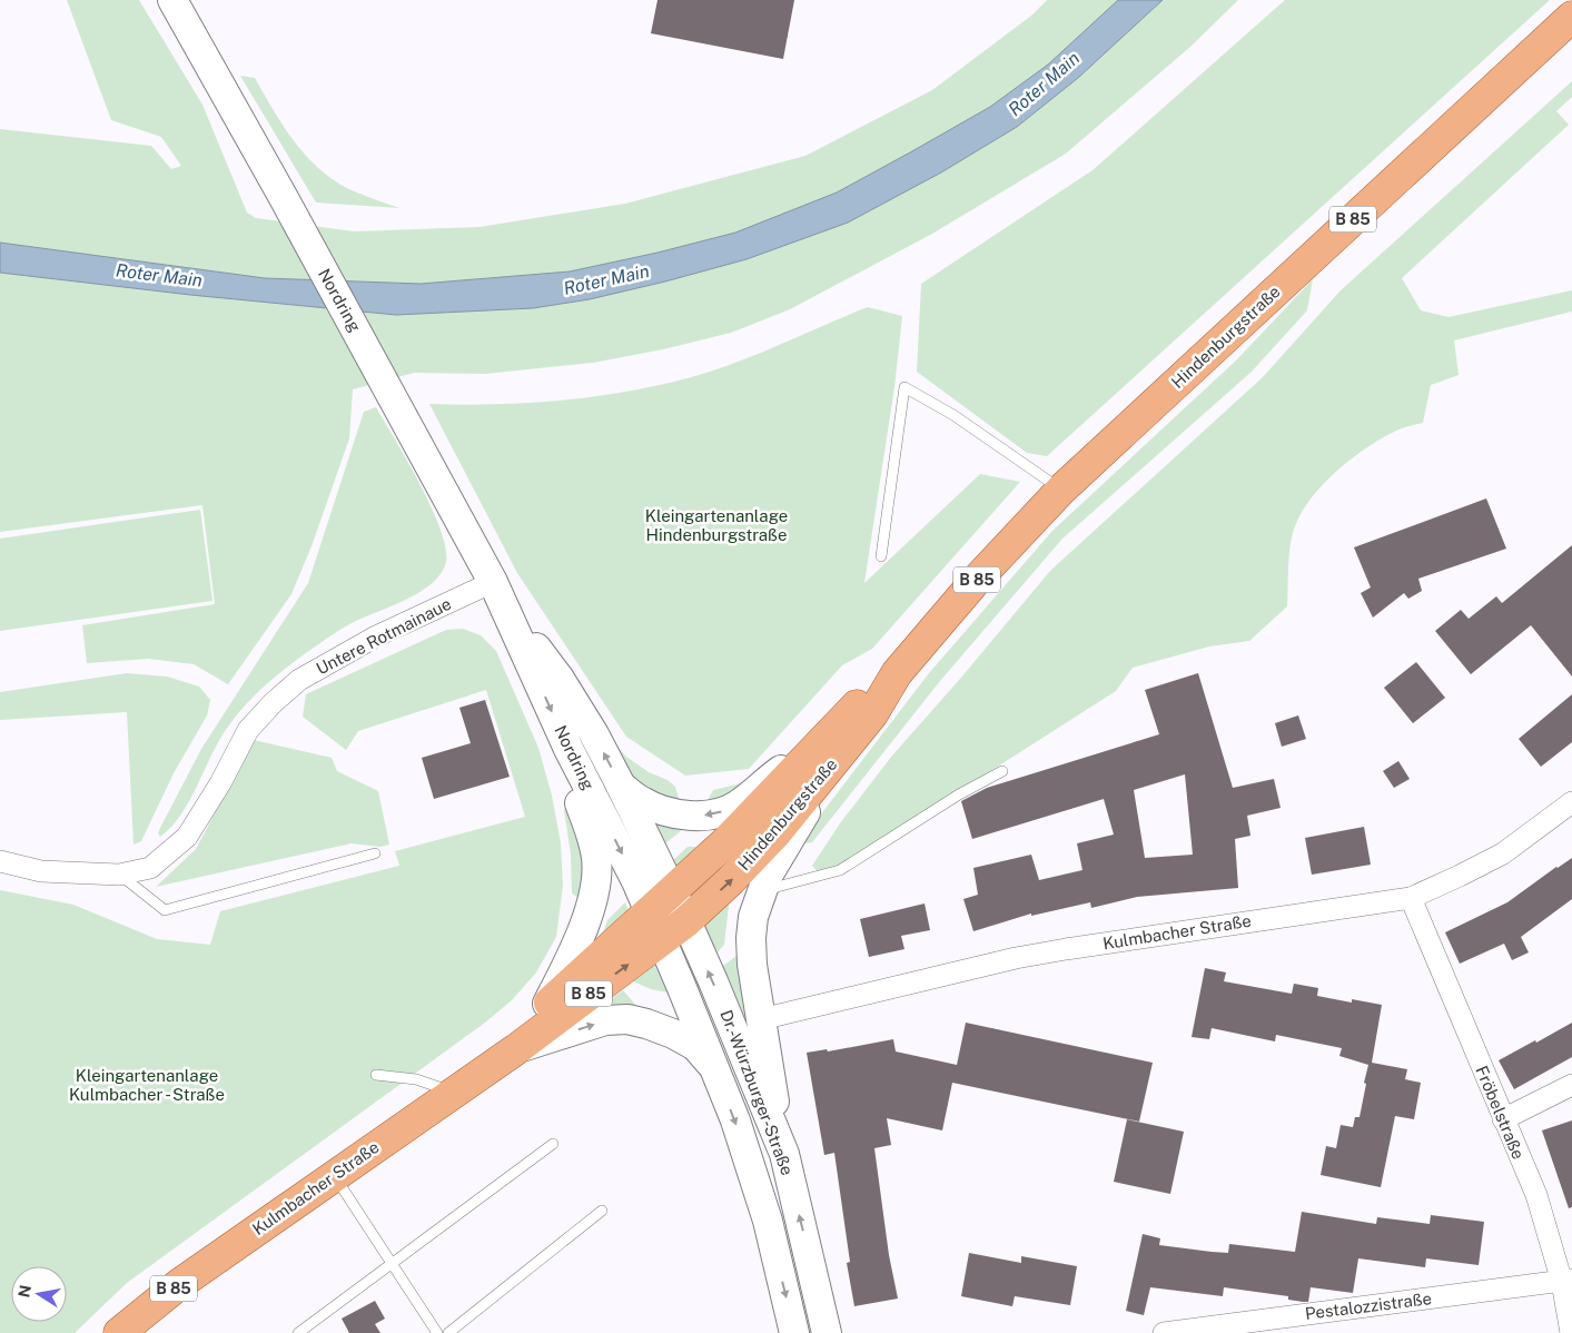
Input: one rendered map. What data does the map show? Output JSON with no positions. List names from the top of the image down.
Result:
{
  "streets": {
    "main road": [
      "B 85",
      "Nordring",
      "Hindenburgstraße",
      "Kulmbacher Straße",
      "Dr.-Würzburger-Straße"
    ],
    "street": ["Untere Rotmainaue", "Fröbelstraße", "Pestalozzistraße"]
  },
  "crossings": [
    ["Nordring", "Hindenburgstraße"],
    ["Nordring", "Untere Rotmainaue"],
    ["Nordring", "Kulmbacher Straße"],
    ["Nordring", "Dr.-Würzburger-Straße"],
    ["Hindenburgstraße", "Kulmbacher Straße"],
    ["Hindenburgstraße", "Dr.-Würzburger-Straße"],
    ["Kulmbacher Straße", "Dr.-Würzburger-Straße"],
    ["Kulmbacher Straße", "Fröbelstraße"],
    ["Fröbelstraße", "Pestalozzistraße"]
  ],
  "water": ["Roter Main"],
  "parks": ["Kleingartenanlage Hindenburgstraße", "Kleingartenanlage Kulmbacher - Straße"],
  "north": "left"
}
